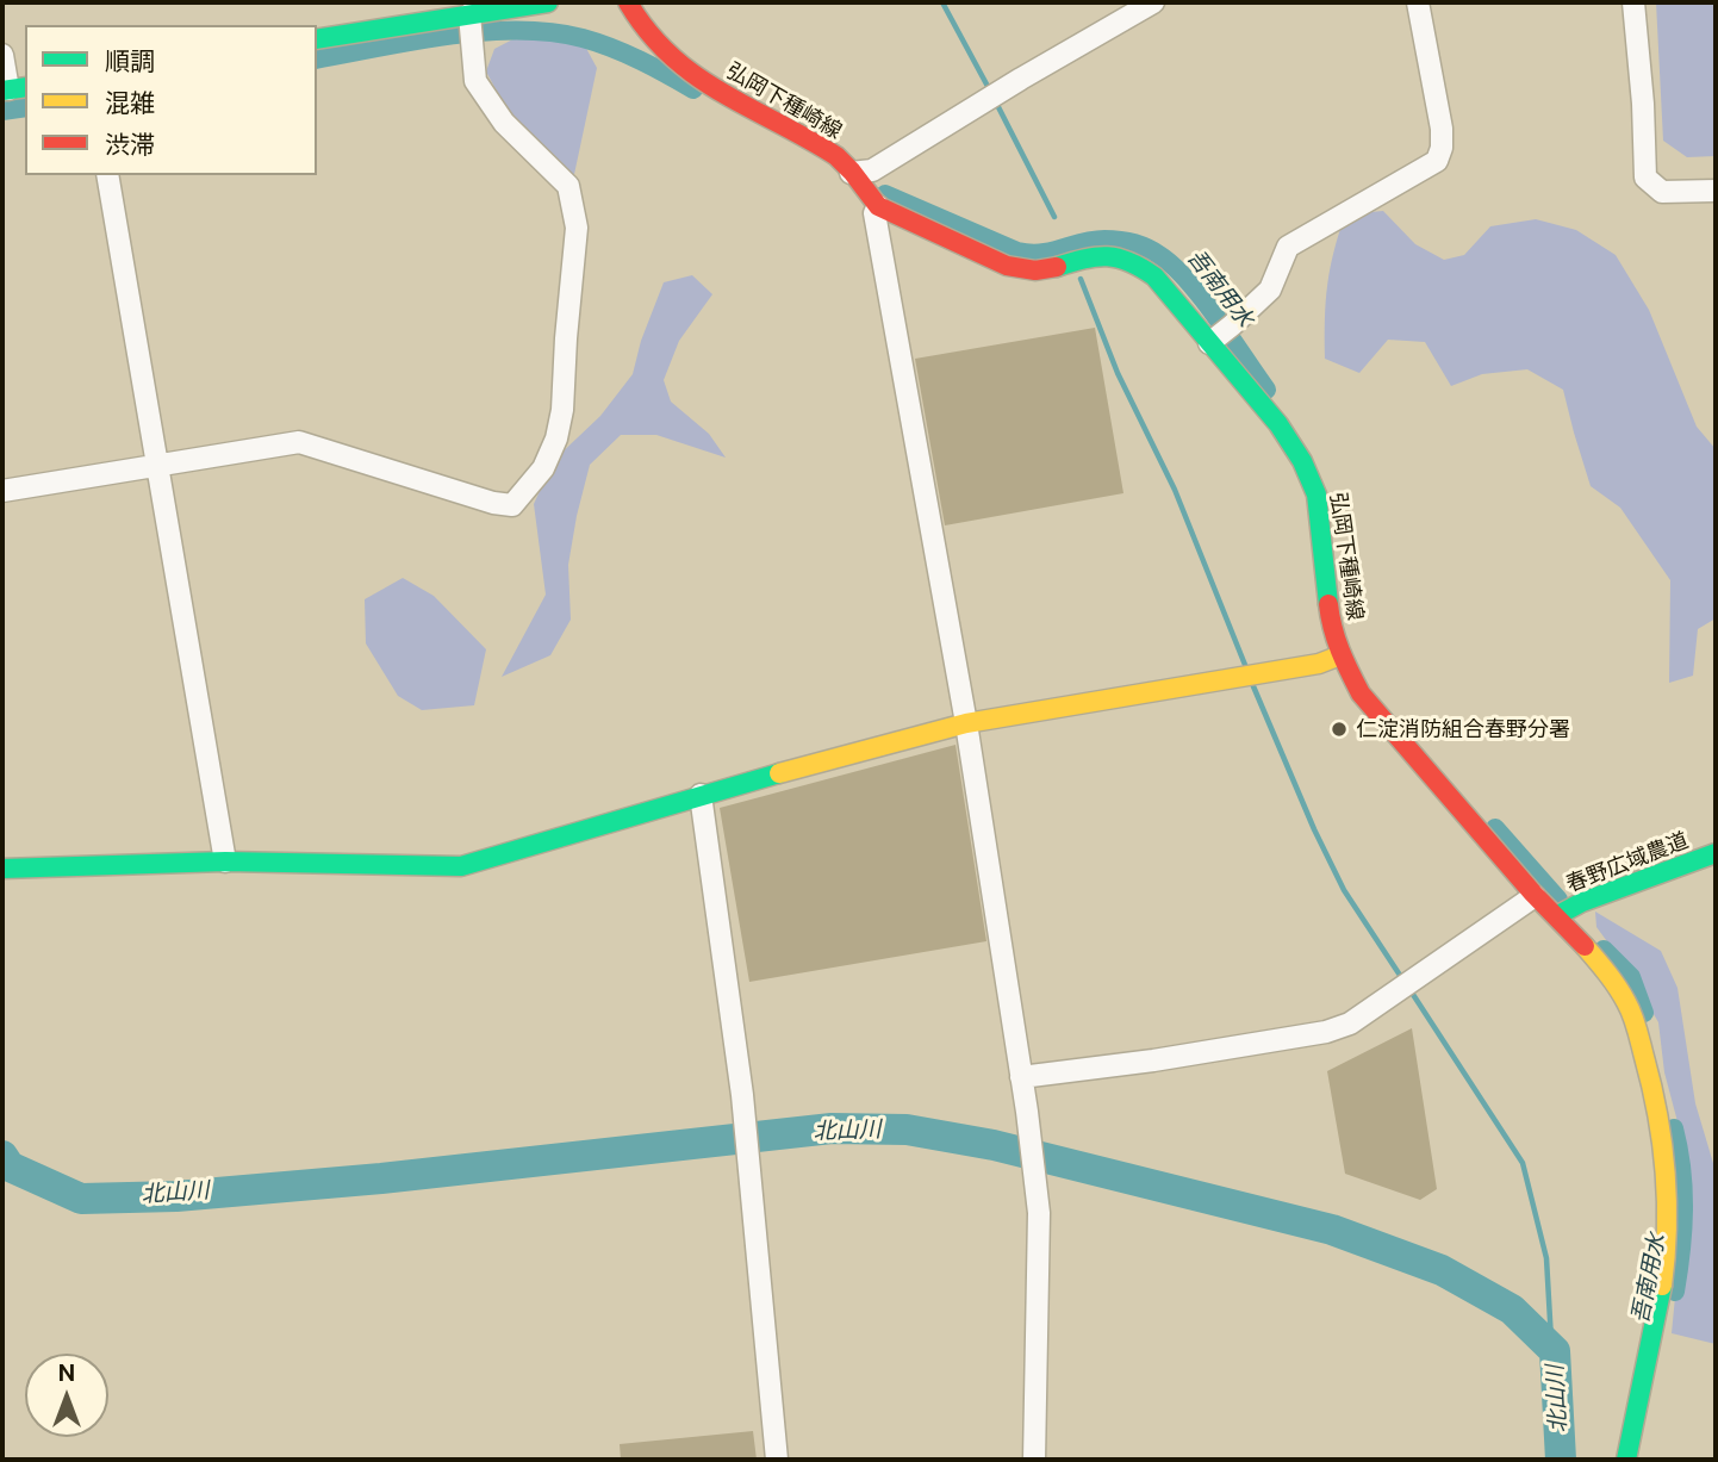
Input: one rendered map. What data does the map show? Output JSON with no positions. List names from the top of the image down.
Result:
{
  "streets": {
    "main road": ["弘岡下種崎線", "春野広域農道"]
  },
  "crossings": [
    ["弘岡下種崎線", "春野広域農道"]
  ],
  "water": ["吾南用水", "北山川"],
  "places": ["仁淀消防組合春野分署"],
  "legend": ["順調", "混雑", "渋滞"],
  "north": "top"
}
